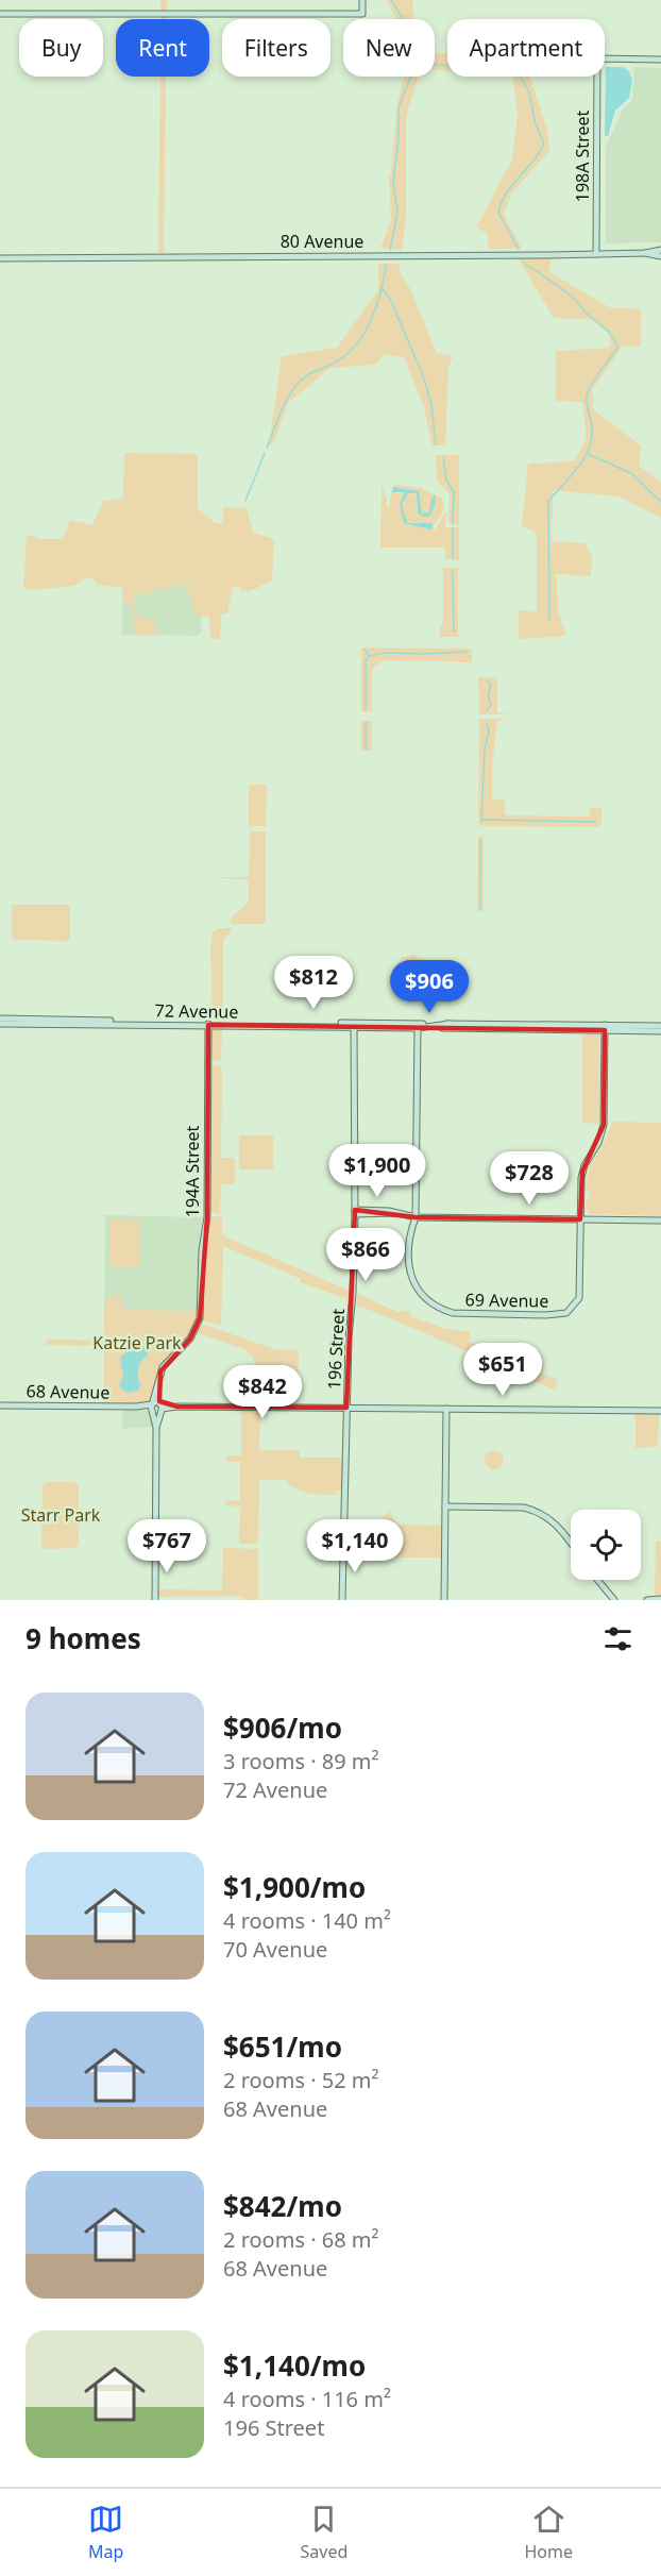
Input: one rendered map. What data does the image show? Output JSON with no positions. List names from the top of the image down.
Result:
{
  "streets": {
    "street": [
      "198A Street",
      "80 Avenue",
      "72 Avenue",
      "194A Street",
      "69 Avenue",
      "196 Street",
      "68 Avenue"
    ]
  },
  "crossings": [
    ["198A Street", "80 Avenue"],
    ["72 Avenue", "194A Street"],
    ["72 Avenue", "196 Street"],
    ["194A Street", "68 Avenue"],
    ["196 Street", "68 Avenue"]
  ],
  "parks": ["Katzie Park", "Starr Park"],
  "page": {
    "chip": [
      "Buy",
      "Rent",
      "Filters",
      "New",
      "Apartment"
    ],
    "price": [
      "$812",
      "$906",
      "$1,900",
      "$728",
      "$866",
      "$651",
      "$842",
      "$767",
      "$1,140"
    ],
    "heading": "9 homes",
    "list": [
      {
        "name": "$906/mo",
        "note": "3 rooms · 89 m² · 72 Avenue"
      },
      {
        "name": "$1,900/mo",
        "note": "4 rooms · 140 m² · 70 Avenue"
      },
      {
        "name": "$651/mo",
        "note": "2 rooms · 52 m² · 68 Avenue"
      },
      {
        "name": "$842/mo",
        "note": "2 rooms · 68 m² · 68 Avenue"
      },
      {
        "name": "$1,140/mo",
        "note": "4 rooms · 116 m² · 196 Street"
      }
    ],
    "tabs": ["Map", "Saved", "Home"]
  }
}
